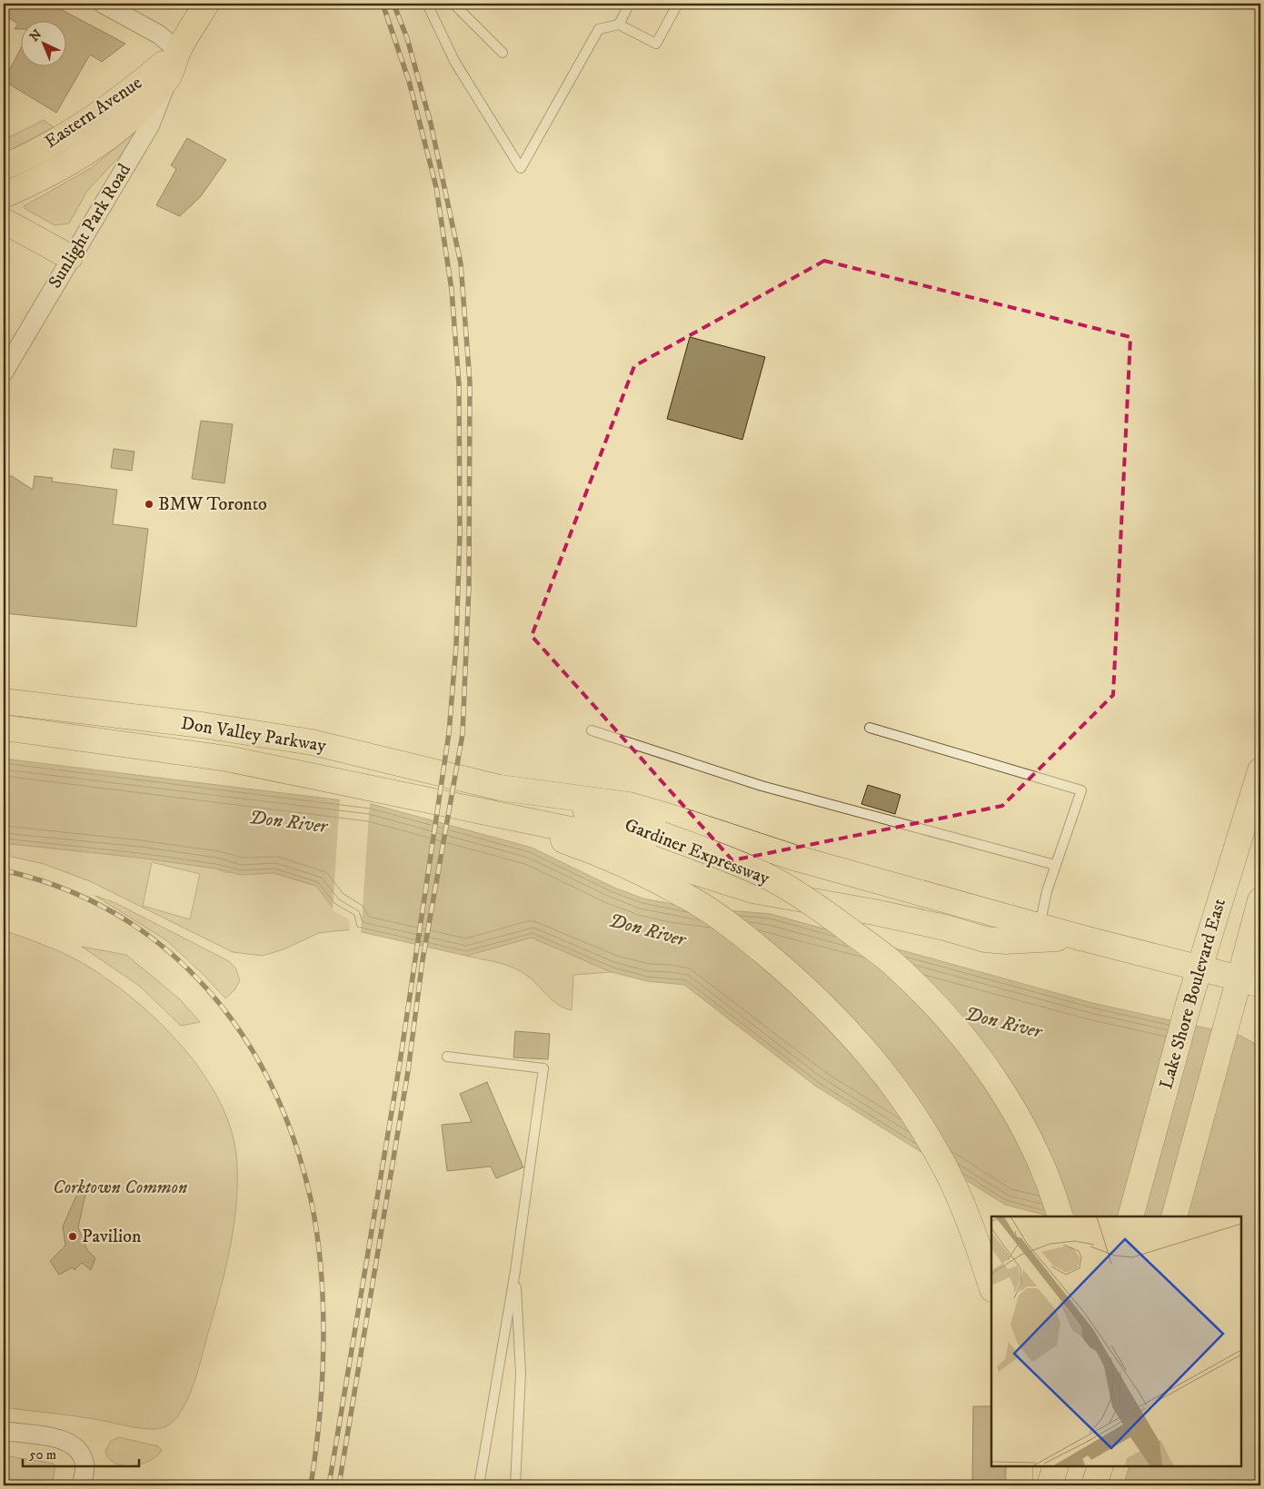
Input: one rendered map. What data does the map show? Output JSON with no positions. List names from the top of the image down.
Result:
{
  "streets": {
    "main road": [
      "Eastern Avenue",
      "Don Valley Parkway",
      "Gardiner Expressway",
      "Lake Shore Boulevard East"
    ],
    "street": ["Sunlight Park Road"]
  },
  "crossings": [
    ["Eastern Avenue", "Sunlight Park Road"],
    ["Don Valley Parkway", "Gardiner Expressway"]
  ],
  "water": ["Don River"],
  "parks": ["Corktown Common"],
  "places": ["BMW Toronto", "Pavilion"],
  "scale_bar": "50 m",
  "north": "top left"
}
